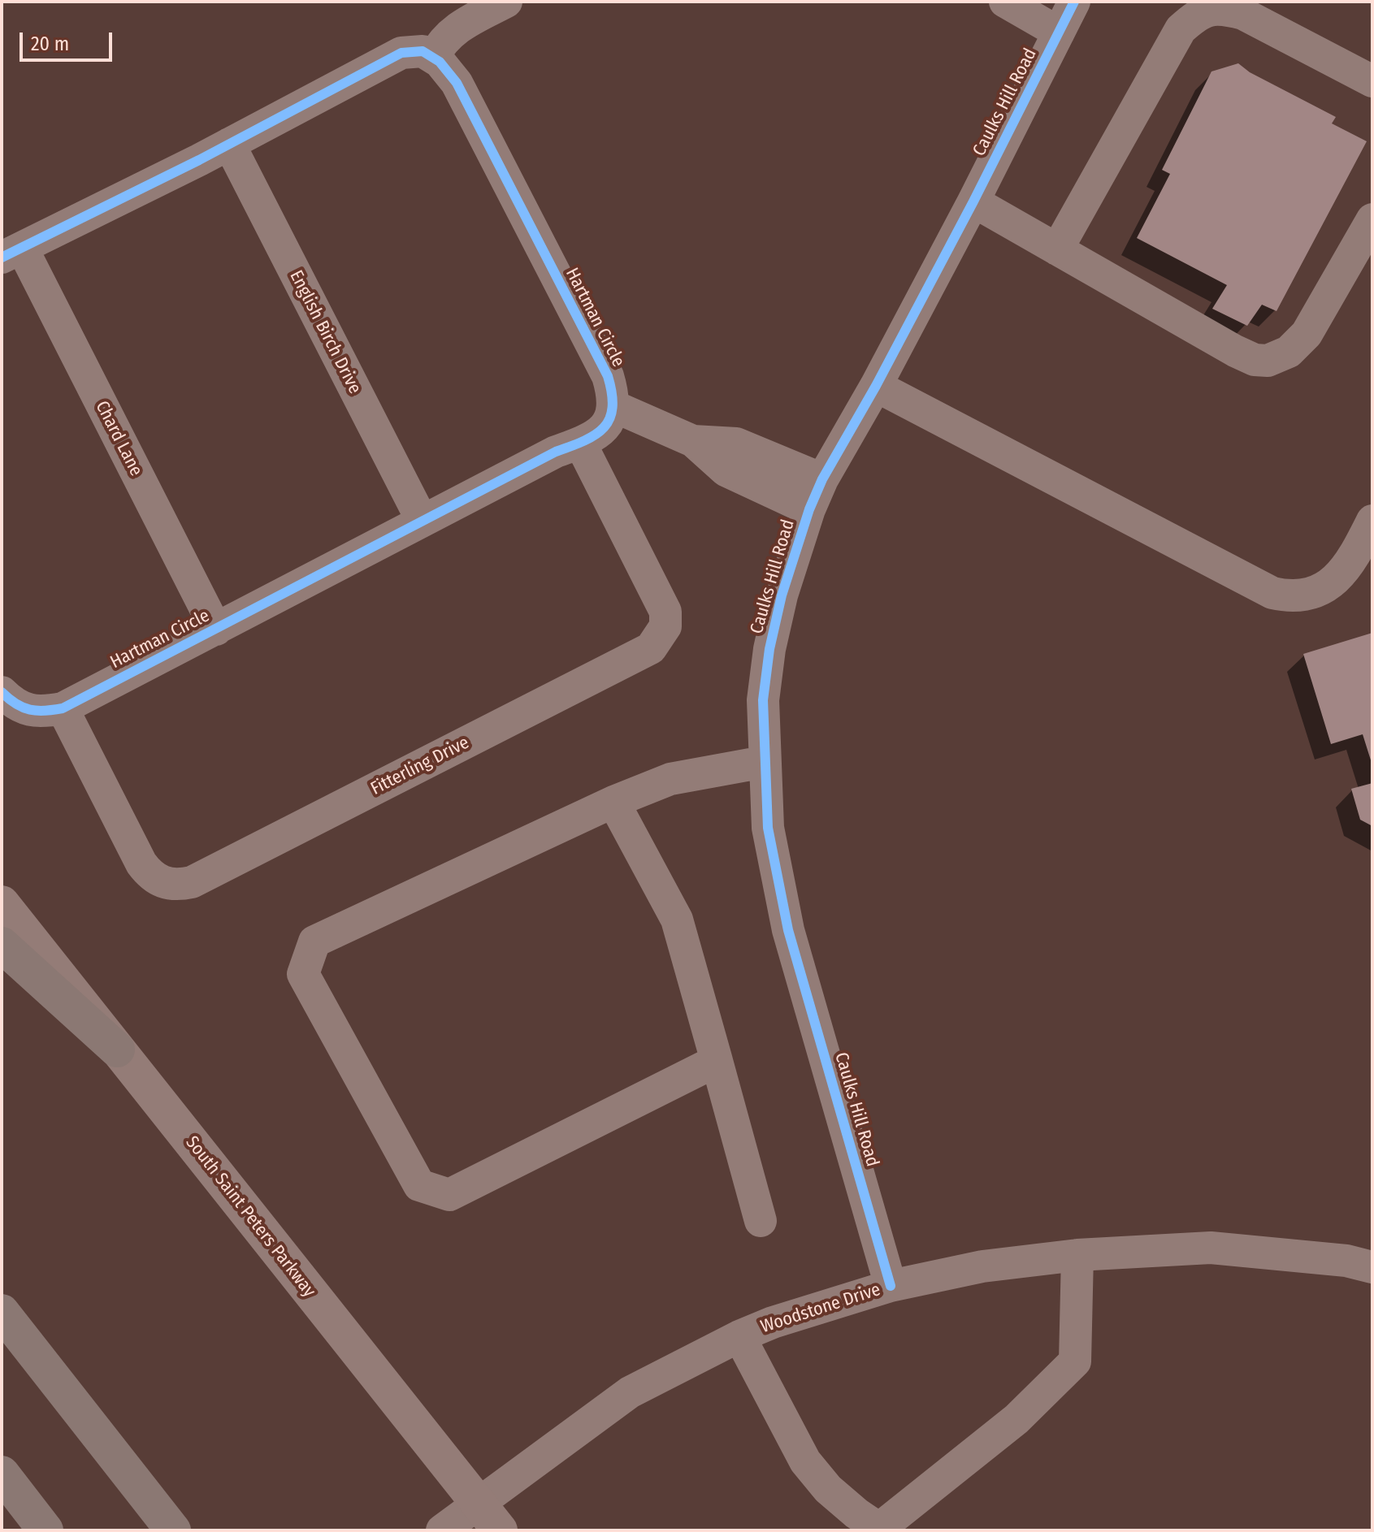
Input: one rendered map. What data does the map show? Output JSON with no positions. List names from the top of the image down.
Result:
{
  "streets": {
    "main road": ["South Saint Peters Parkway"],
    "street": [
      "Caulks Hill Road",
      "Hartman Circle",
      "English Birch Drive",
      "Chard Lane",
      "Fitterling Drive",
      "Woodstone Drive"
    ]
  },
  "crossings": [
    ["Caulks Hill Road", "Woodstone Drive"],
    ["Hartman Circle", "English Birch Drive"],
    ["Hartman Circle", "Chard Lane"],
    ["Hartman Circle", "Fitterling Drive"],
    ["South Saint Peters Parkway", "Woodstone Drive"]
  ],
  "scale_bar": "20 m"
}
